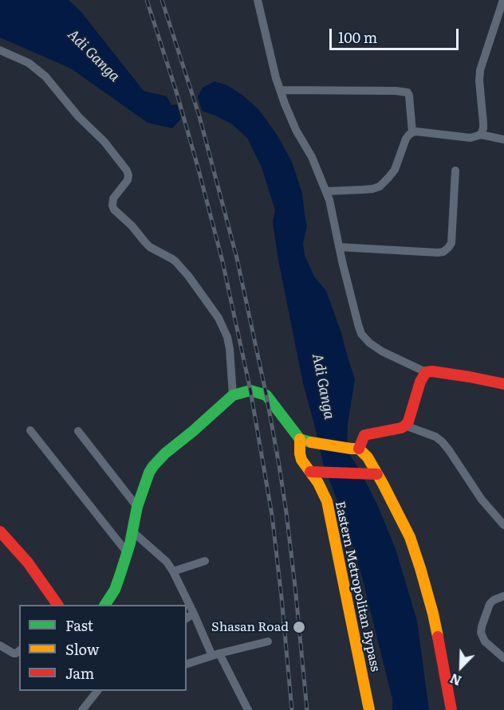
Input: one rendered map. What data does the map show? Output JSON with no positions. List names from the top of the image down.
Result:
{
  "streets": {
    "main road": ["Eastern Metropolitan Bypass"]
  },
  "water": ["Adi Ganga"],
  "places": ["Shasan Road"],
  "legend": ["Fast", "Slow", "Jam"],
  "scale_bar": "100 m",
  "north": "bottom left"
}
